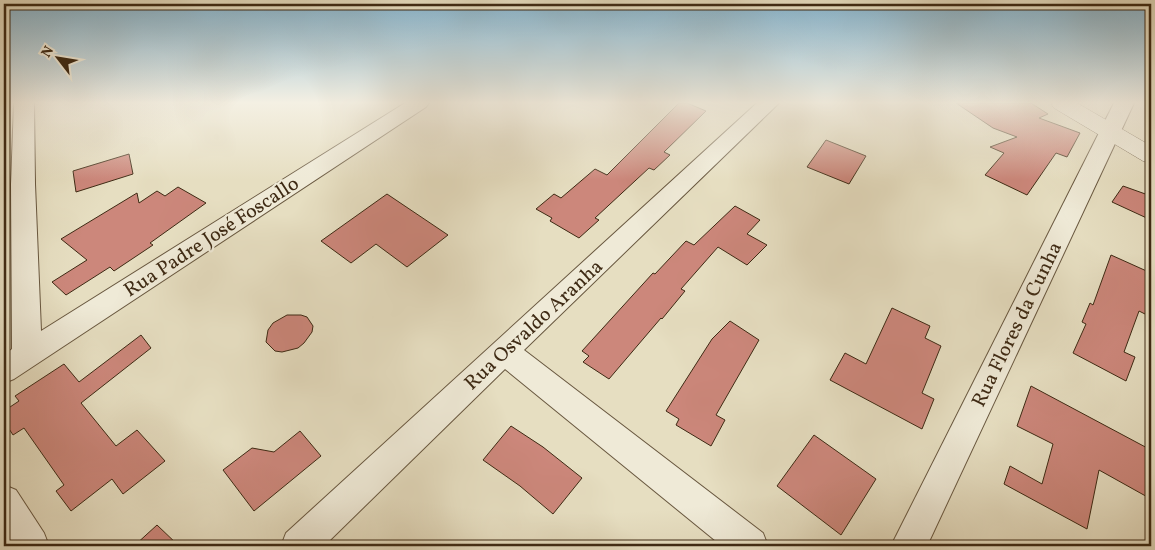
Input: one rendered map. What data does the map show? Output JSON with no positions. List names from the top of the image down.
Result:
{
  "streets": {
    "street": ["Rua Padre José Foscallo", "Rua Osvaldo Aranha", "Rua Flores da Cunha"]
  },
  "north": "top left"
}
